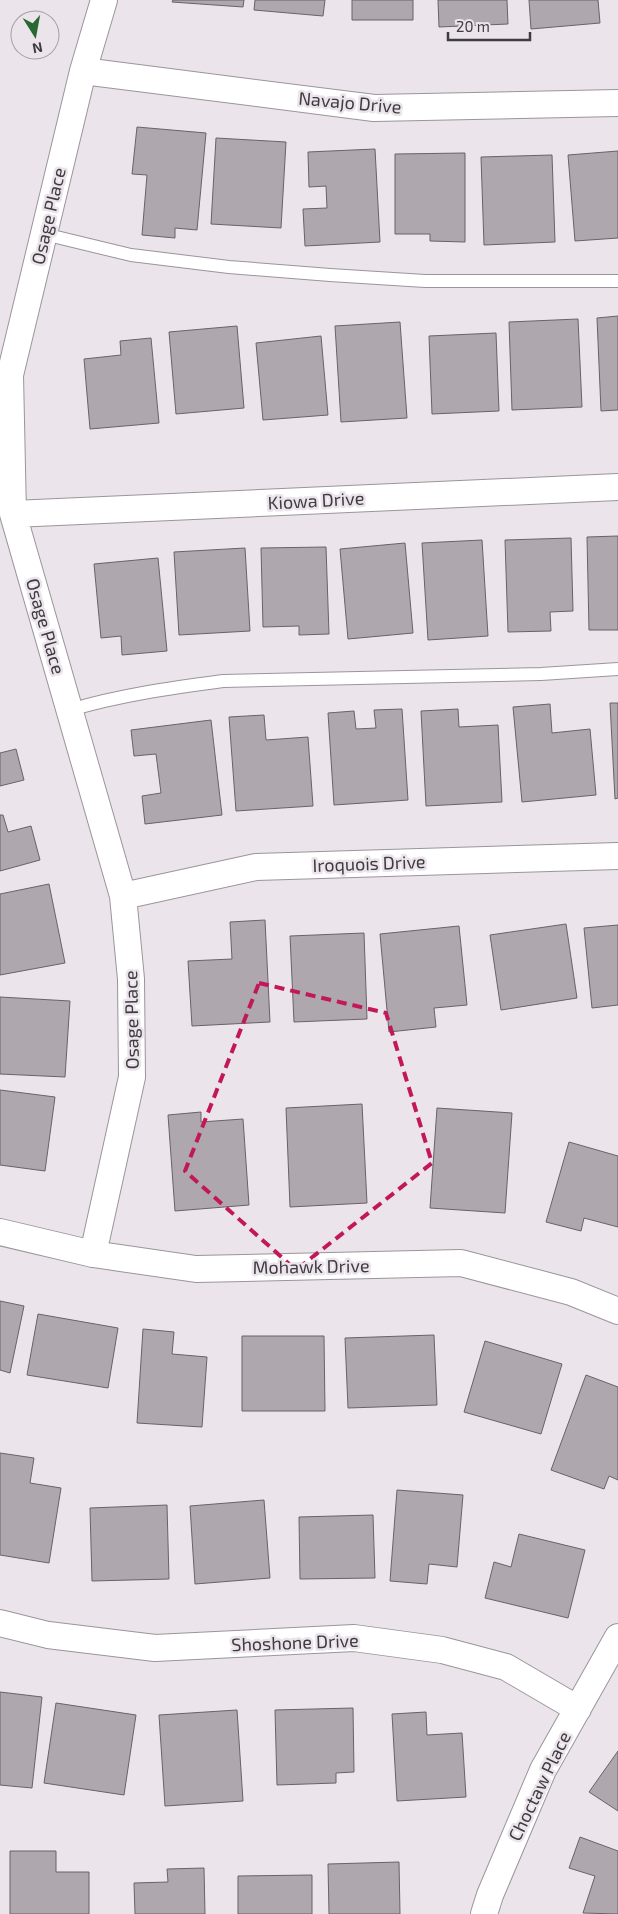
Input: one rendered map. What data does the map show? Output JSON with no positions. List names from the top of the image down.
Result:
{
  "streets": {
    "street": [
      "Navajo Drive",
      "Osage Place",
      "Kiowa Drive",
      "Iroquois Drive",
      "Mohawk Drive",
      "Shoshone Drive",
      "Choctaw Place"
    ]
  },
  "crossings": [
    ["Navajo Drive", "Osage Place"],
    ["Osage Place", "Kiowa Drive"],
    ["Osage Place", "Iroquois Drive"],
    ["Osage Place", "Mohawk Drive"],
    ["Shoshone Drive", "Choctaw Place"]
  ],
  "scale_bar": "20 m",
  "north": "bottom"
}
